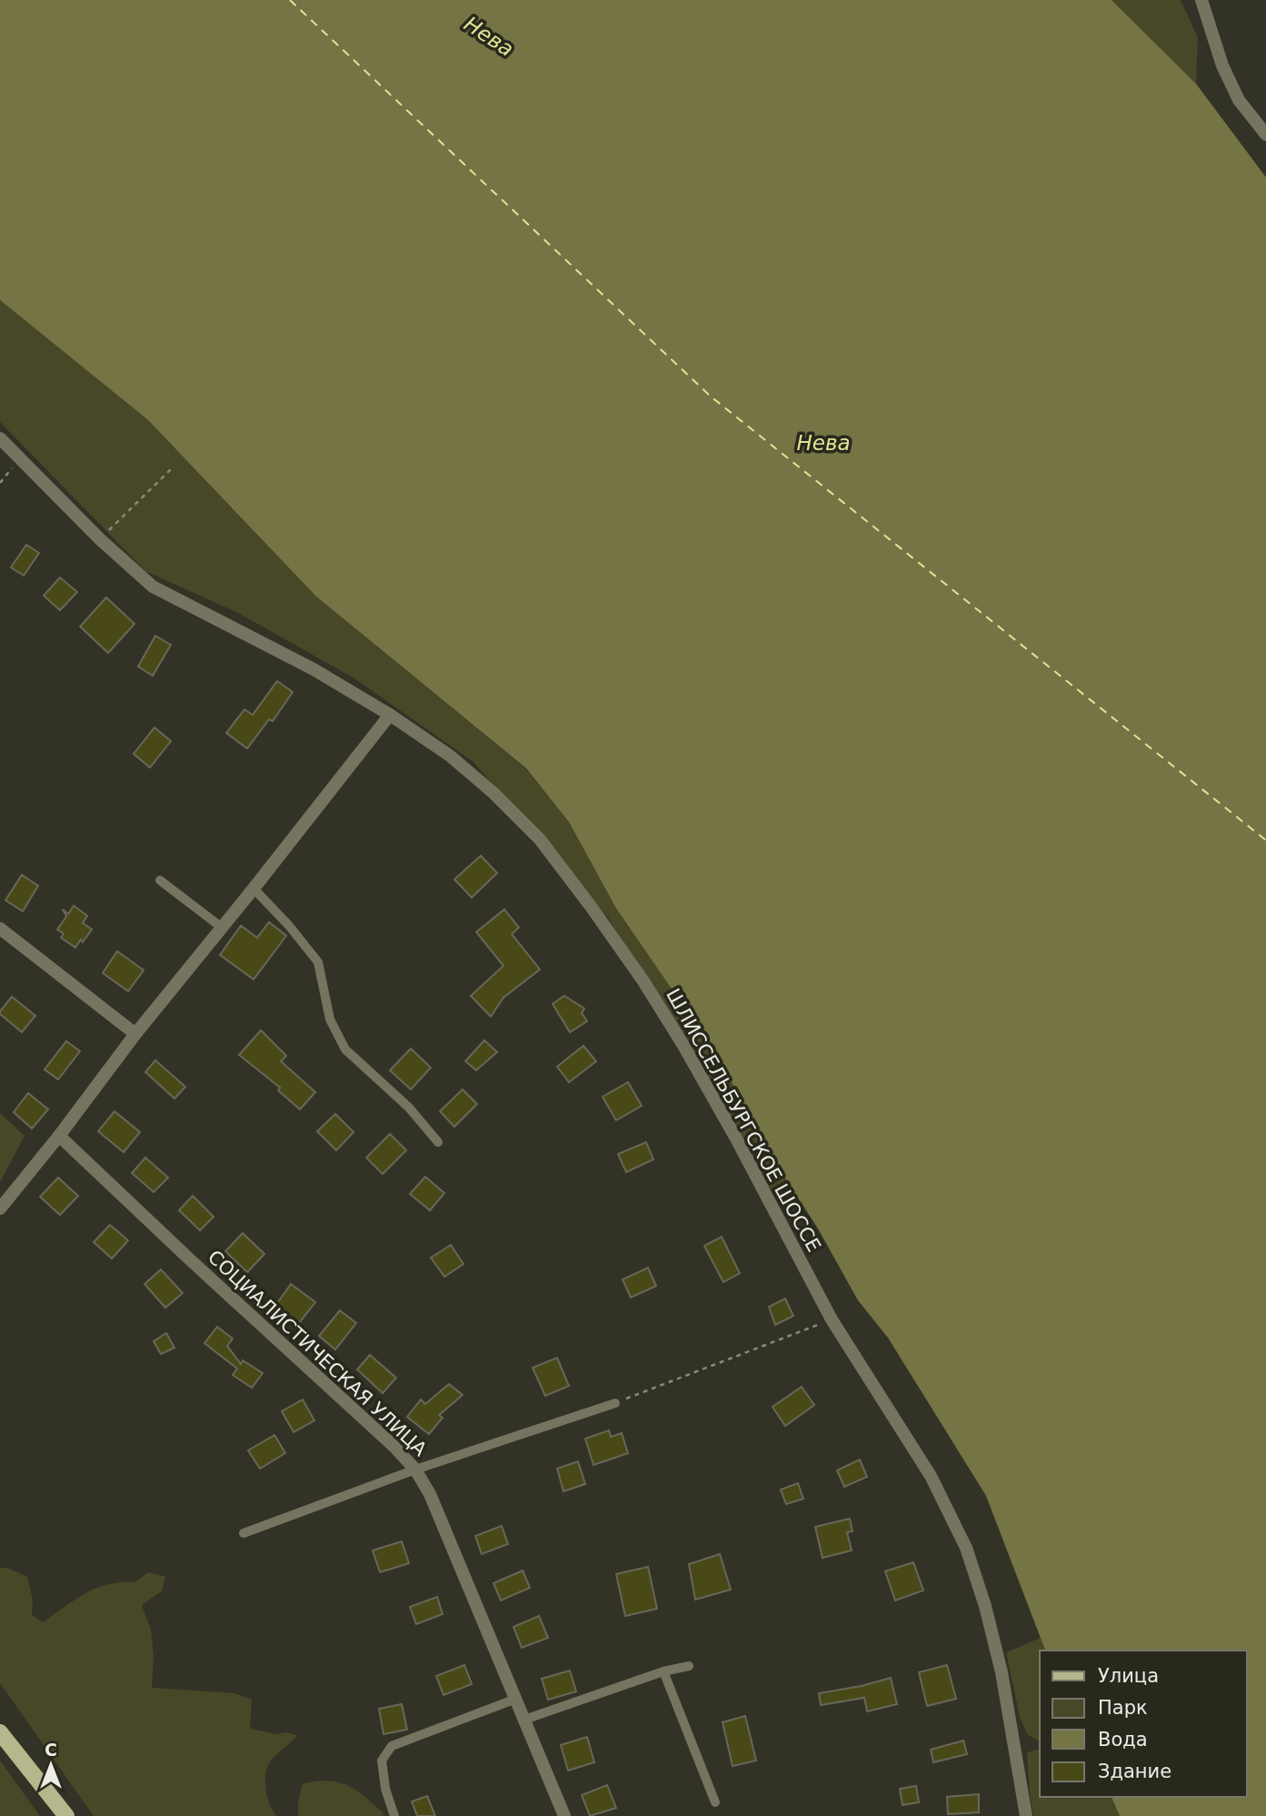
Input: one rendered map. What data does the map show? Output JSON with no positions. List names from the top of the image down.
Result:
{
  "streets": {
    "street": ["ШЛИССЕЛЬБУРГСКОЕ ШОССЕ", "СОЦИАЛИСТИЧЕСКАЯ УЛИЦА"]
  },
  "water": ["Нева"],
  "legend": [
    "Улица",
    "Парк",
    "Вода",
    "Здание"
  ],
  "north": "top"
}
